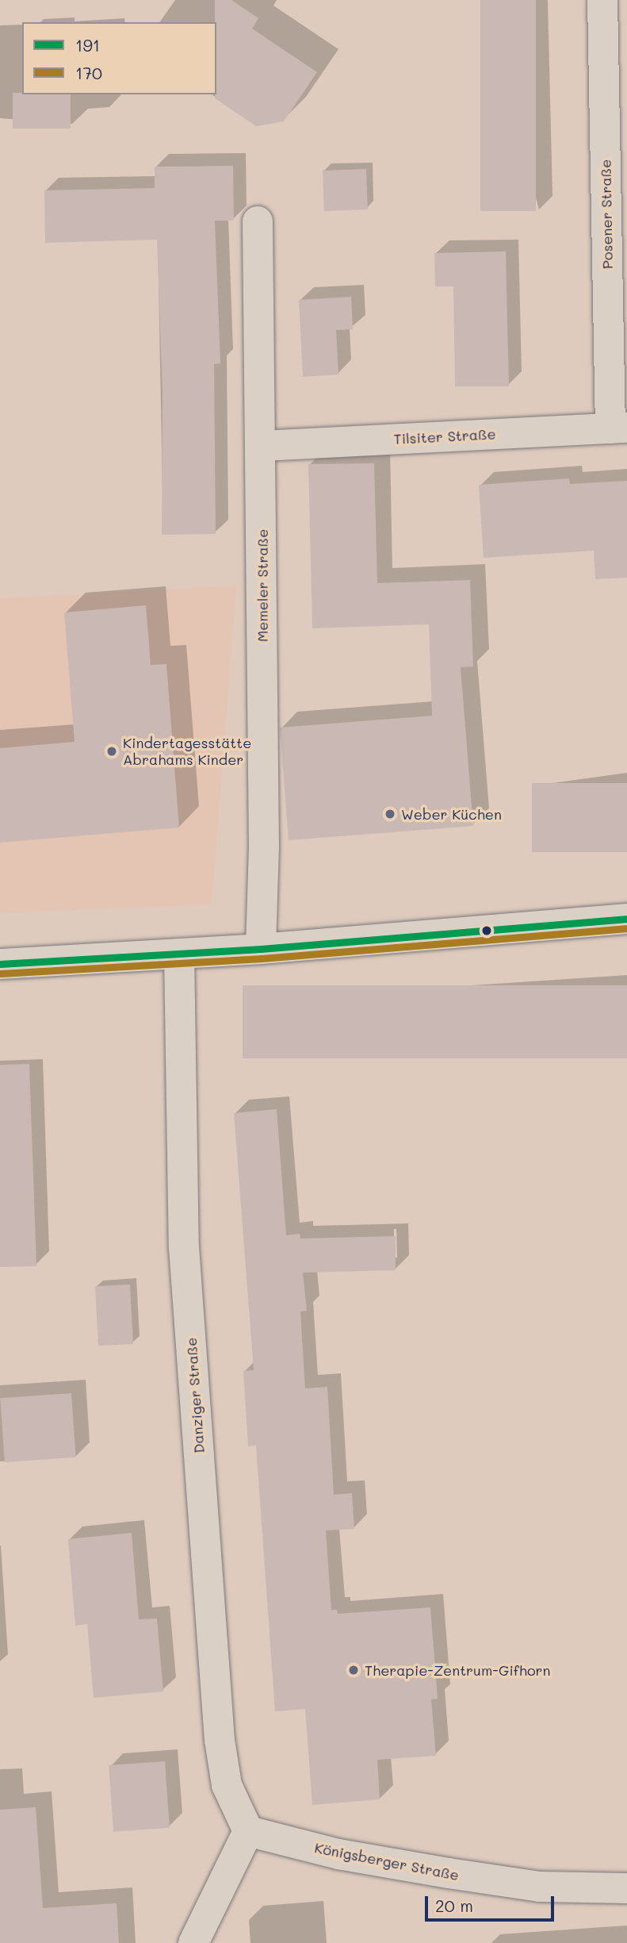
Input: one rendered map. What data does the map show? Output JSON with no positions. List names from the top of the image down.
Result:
{
  "streets": {
    "street": [
      "Posener Straße",
      "Tilsiter Straße",
      "Memeler Straße",
      "Danziger Straße",
      "Königsberger Straße"
    ]
  },
  "crossings": [
    ["Posener Straße", "Tilsiter Straße"],
    ["Tilsiter Straße", "Memeler Straße"],
    ["Danziger Straße", "Königsberger Straße"]
  ],
  "places": ["Kindertagesstätte Abrahams Kinder", "Weber Küchen", "Therapie-Zentrum-Gifhorn"],
  "lines": ["transit line 191", "transit line 170"],
  "legend": ["191", "170"],
  "scale_bar": "20 m"
}
